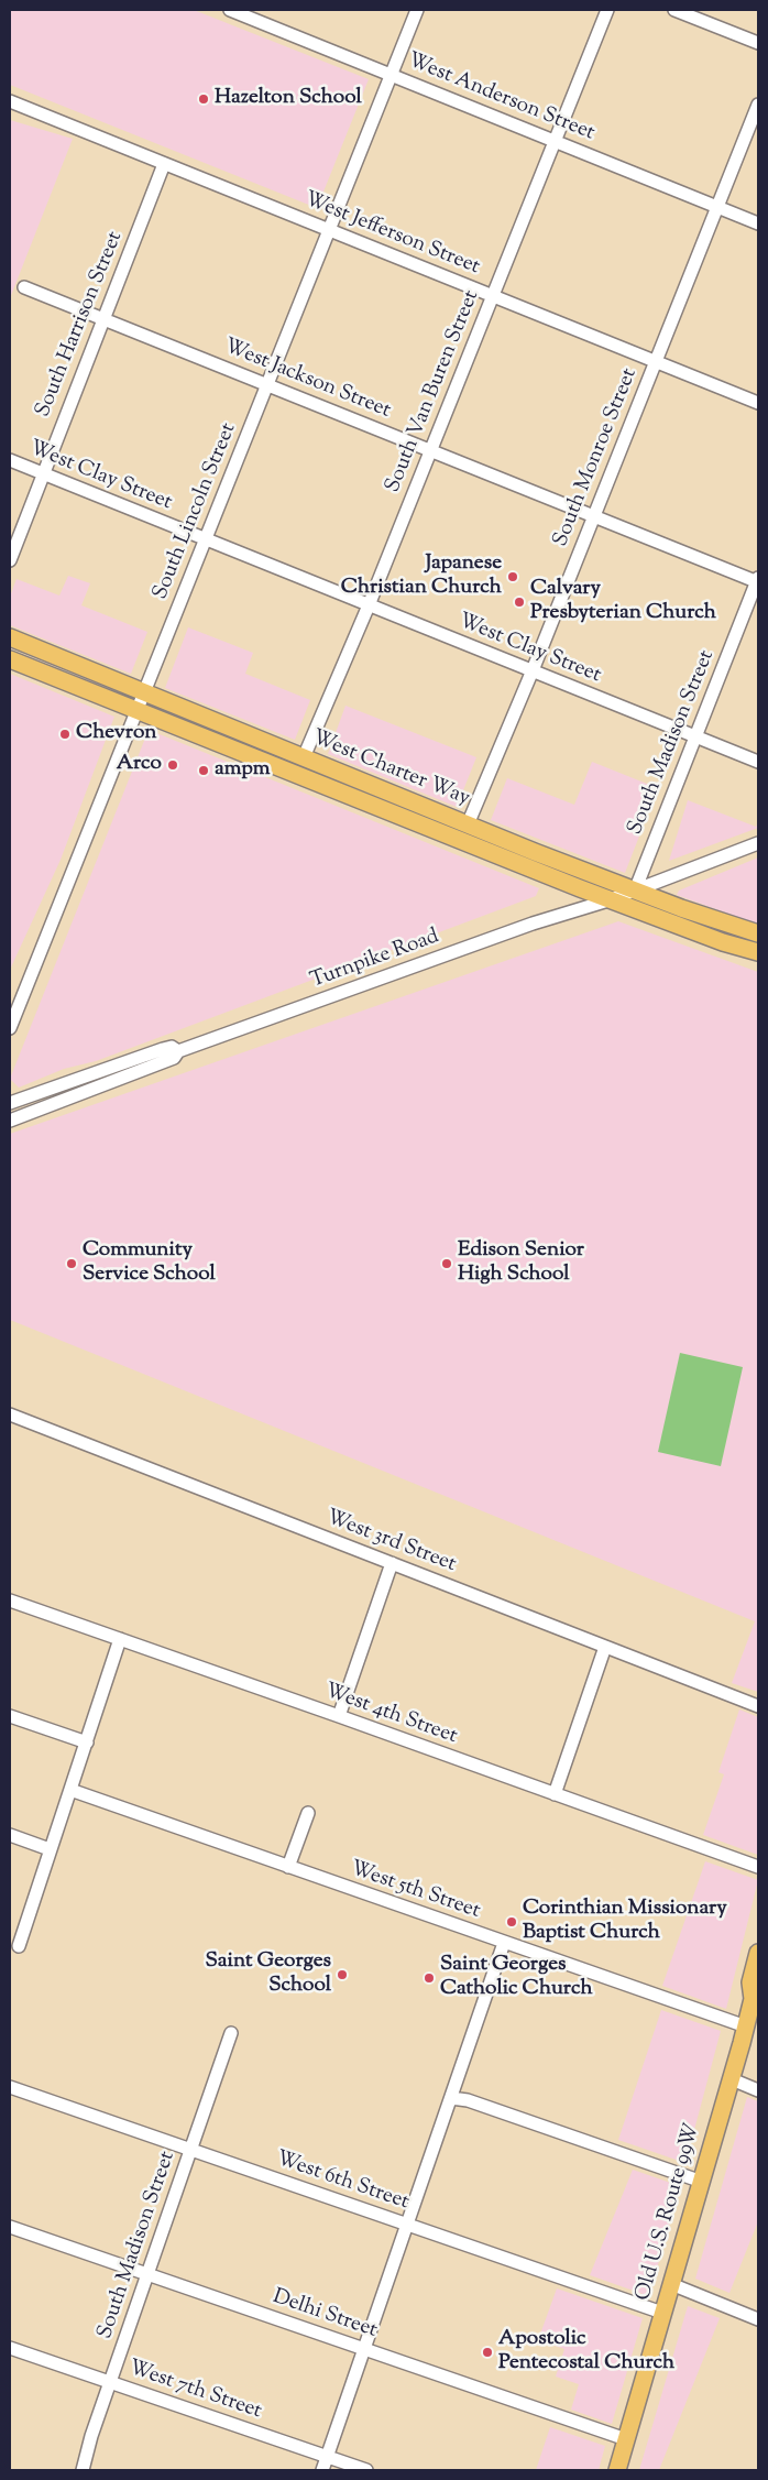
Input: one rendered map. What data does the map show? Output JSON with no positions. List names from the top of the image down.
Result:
{
  "streets": {
    "main road": ["West Charter Way", "Old U.S. Route 99W"],
    "street": [
      "West Anderson Street",
      "West Jefferson Street",
      "South Harrison Street",
      "West Jackson Street",
      "South Van Buren Street",
      "South Monroe Street",
      "West Clay Street",
      "South Lincoln Street",
      "South Madison Street",
      "Turnpike Road",
      "West 3rd Street",
      "West 4th Street",
      "West 5th Street",
      "West 6th Street",
      "Delhi Street",
      "West 7th Street"
    ]
  },
  "crossings": [
    ["West Anderson Street", "South Van Buren Street"],
    ["West Anderson Street", "South Monroe Street"],
    ["West Anderson Street", "South Lincoln Street"],
    ["West Jefferson Street", "South Harrison Street"],
    ["West Jefferson Street", "South Van Buren Street"],
    ["West Jefferson Street", "South Monroe Street"],
    ["West Jefferson Street", "South Lincoln Street"],
    ["South Harrison Street", "West Jackson Street"],
    ["South Harrison Street", "West Clay Street"],
    ["West Jackson Street", "South Van Buren Street"],
    ["West Jackson Street", "South Monroe Street"],
    ["West Jackson Street", "South Lincoln Street"],
    ["West Jackson Street", "South Madison Street"],
    ["South Van Buren Street", "West Clay Street"],
    ["South Van Buren Street", "West Charter Way"],
    ["South Monroe Street", "West Clay Street"],
    ["South Monroe Street", "West Charter Way"],
    ["West Clay Street", "South Lincoln Street"],
    ["West Clay Street", "South Madison Street"],
    ["South Lincoln Street", "West Charter Way"],
    ["South Madison Street", "West Charter Way"],
    ["South Madison Street", "Turnpike Road"],
    ["South Madison Street", "West 6th Street"],
    ["South Madison Street", "Delhi Street"],
    ["South Madison Street", "West 7th Street"],
    ["West Charter Way", "Turnpike Road"],
    ["West 5th Street", "Old U.S. Route 99W"],
    ["West 6th Street", "Old U.S. Route 99W"],
    ["Old U.S. Route 99W", "Delhi Street"]
  ],
  "places": [
    "Hazelton School",
    "Japanese Christian Church",
    "Calvary Presbyterian Church",
    "Chevron",
    "Arco",
    "ampm",
    "Community Service School",
    "Edison Senior High School",
    "Corinthian Missionary Baptist Church",
    "Saint Georges School",
    "Saint Georges Catholic Church",
    "Apostolic Pentecostal Church"
  ]
}
